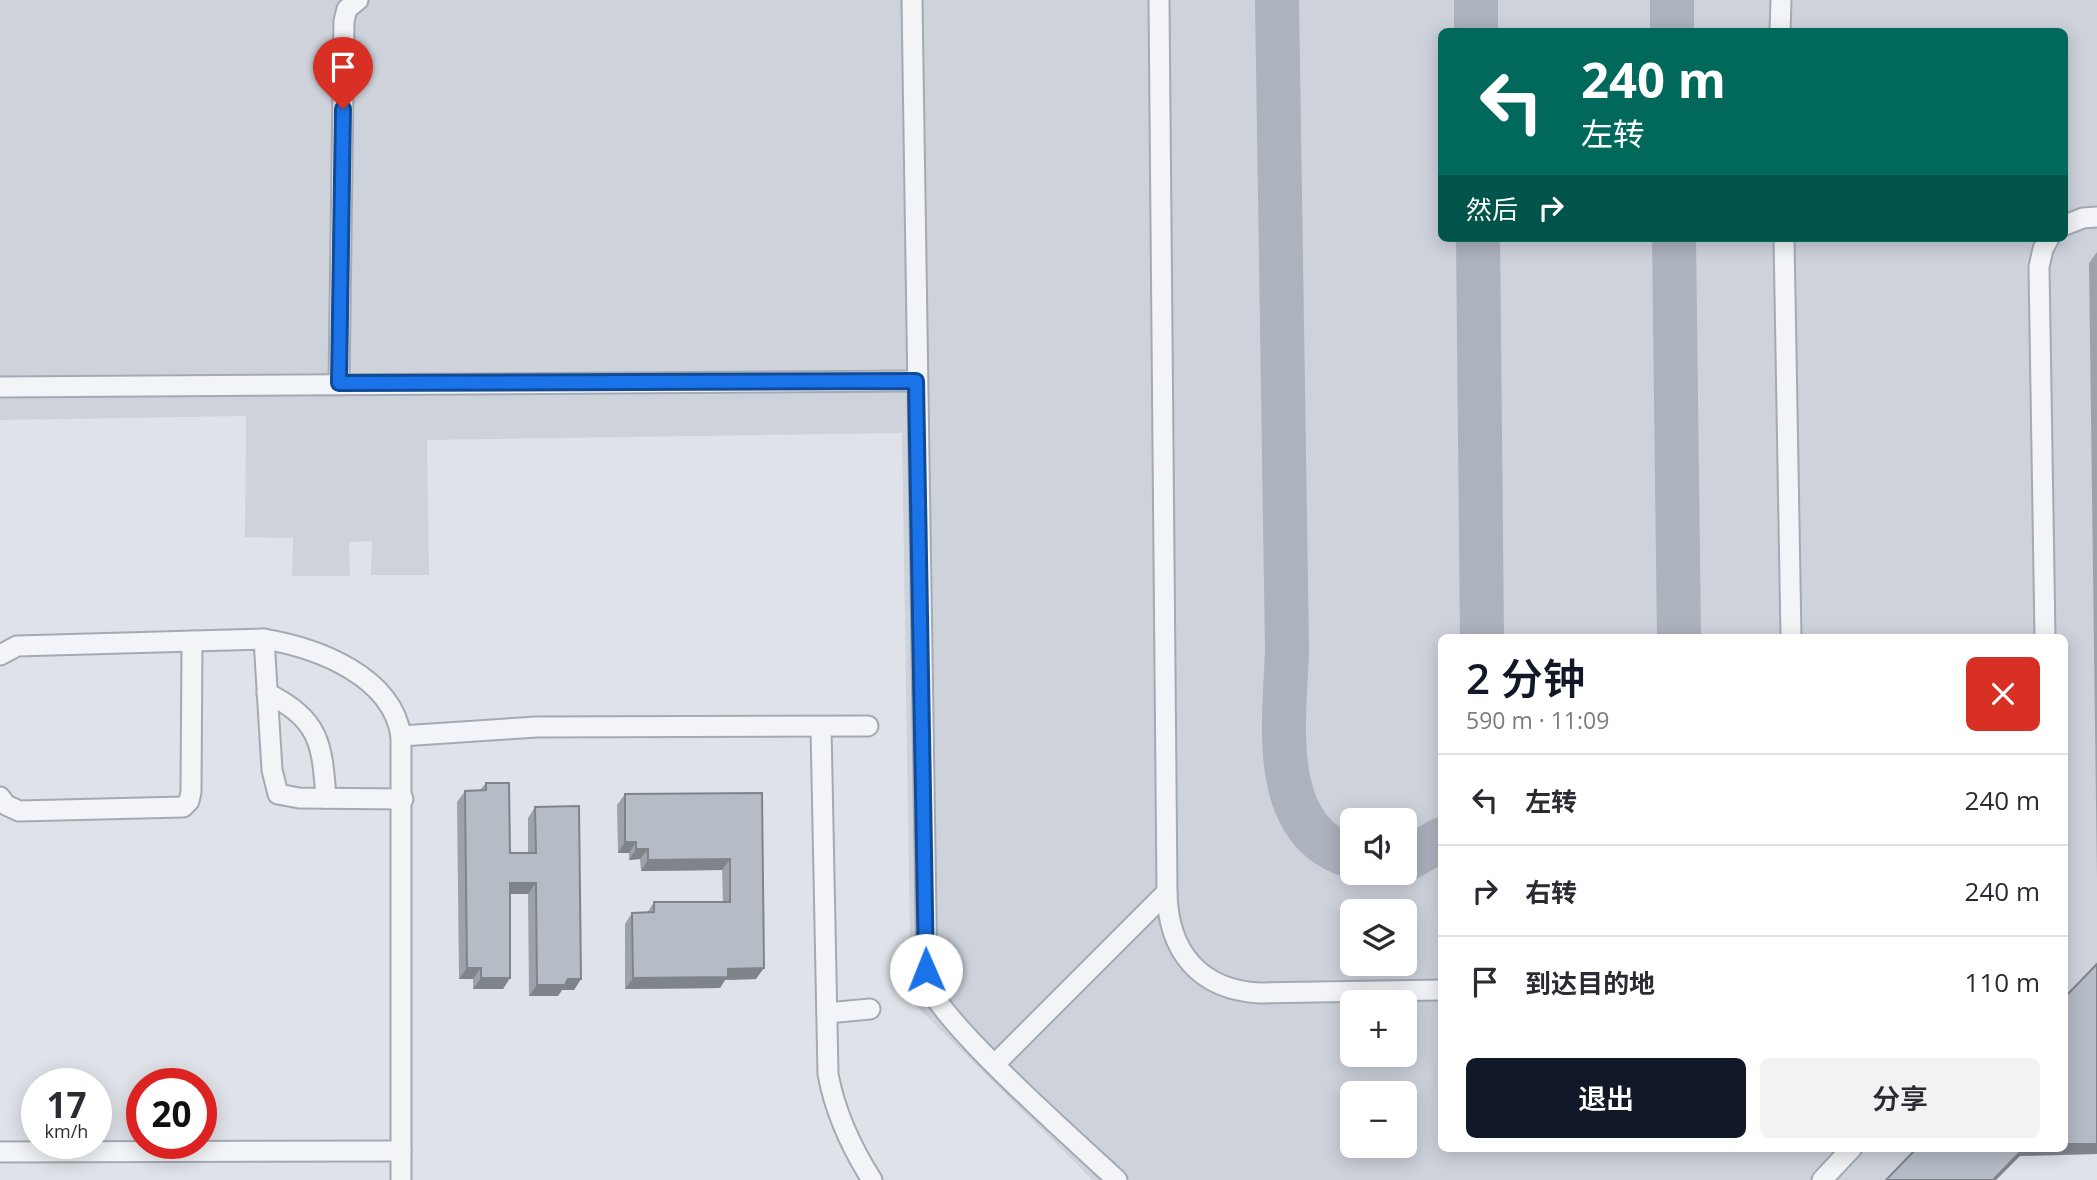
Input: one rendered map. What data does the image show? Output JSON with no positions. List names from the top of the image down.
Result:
{
  "page": {
    "turn": ["240 m", "左转"],
    "then": "然后",
    "heading": ["2 分钟", "590 m · 11:09"],
    "list": [
      {
        "name": "左转",
        "value": "240 m"
      },
      {
        "name": "右转",
        "value": "240 m"
      },
      {
        "name": "到达目的地",
        "value": "110 m"
      }
    ],
    "map_buttons": ["+", "−"],
    "buttons": ["退出", "分享"],
    "speed": "17 km/h",
    "limit": "20"
  }
}
